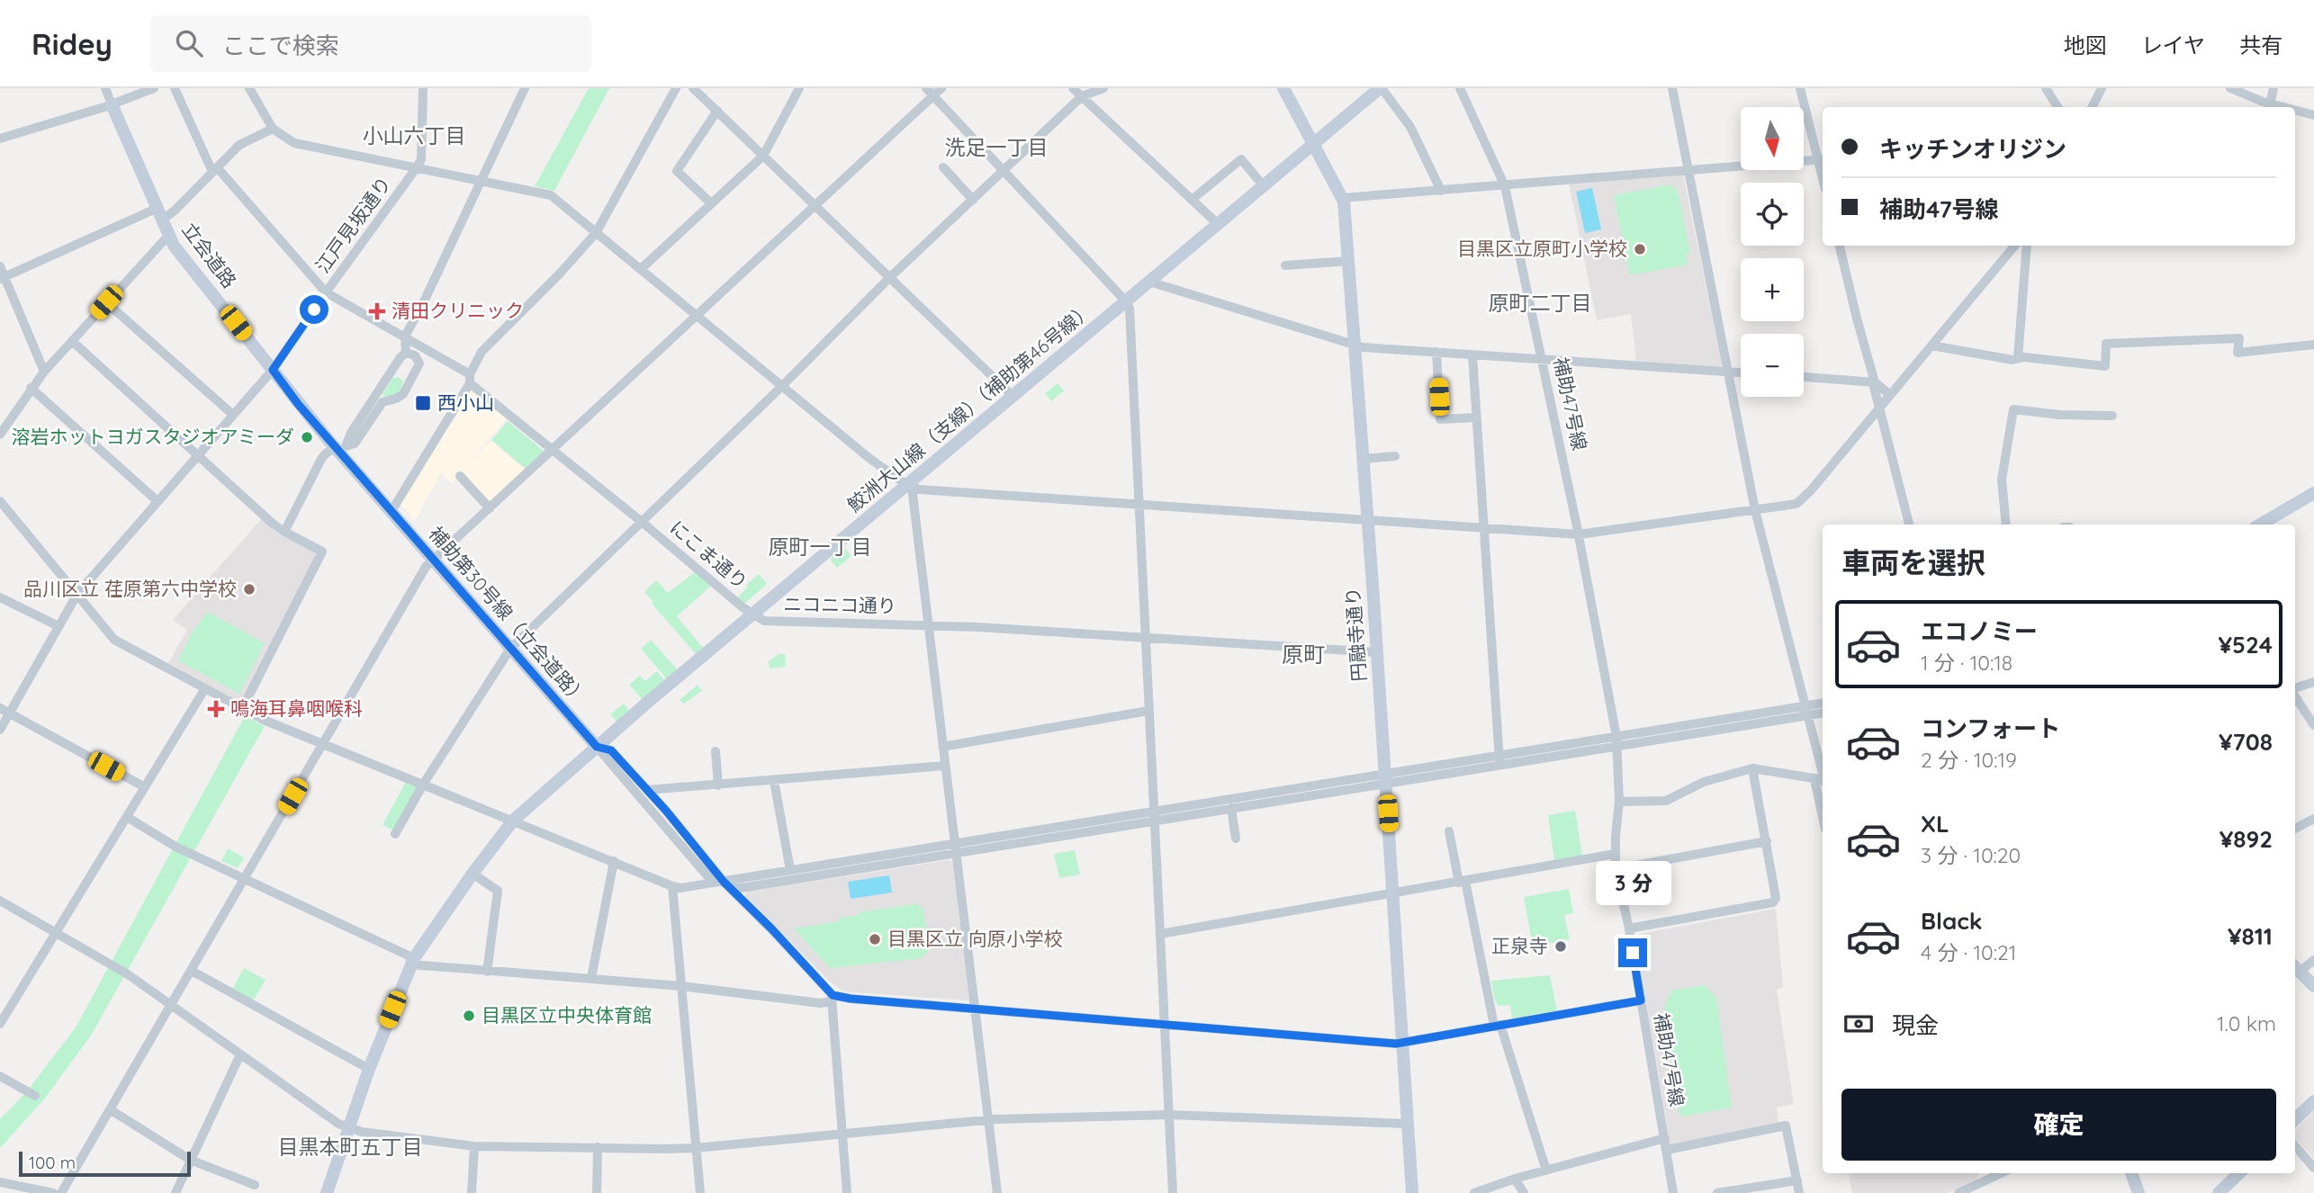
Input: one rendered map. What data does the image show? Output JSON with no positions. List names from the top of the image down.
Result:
{
  "streets": {
    "street": [
      "江戸見坂通り",
      "立会道路",
      "補助47号線",
      "鮫洲大山線（支線）（補助第46号線）",
      "にこま通り",
      "ニコニコ通り",
      "補助第30号線（立会道路）",
      "円融寺通り"
    ]
  },
  "crossings": [
    ["江戸見坂通り", "立会道路"],
    ["江戸見坂通り", "にこま通り"],
    ["立会道路", "補助第30号線（立会道路）"],
    ["鮫洲大山線（支線）（補助第46号線）", "にこま通り"],
    ["鮫洲大山線（支線）（補助第46号線）", "ニコニコ通り"],
    ["鮫洲大山線（支線）（補助第46号線）", "補助第30号線（立会道路）"],
    ["鮫洲大山線（支線）（補助第46号線）", "円融寺通り"],
    ["にこま通り", "ニコニコ通り"],
    ["ニコニコ通り", "円融寺通り"]
  ],
  "districts": [
    "小山六丁目",
    "洗足一丁目",
    "原町二丁目",
    "原町一丁目",
    "原町",
    "目黒本町五丁目"
  ],
  "places": {
    "other": [
      "目黒区立原町小学校",
      "溶岩ホットヨガスタジオアミーダ",
      "品川区立 荏原第六中学校",
      "目黒区立 向原小学校",
      "正泉寺",
      "目黒区立中央体育館"
    ],
    "health": ["清田クリニック", "鳴海耳鼻咽喉科"],
    "transit": ["西小山"]
  },
  "scale_bar": "100 m",
  "north": "bottom",
  "page": {
    "header": "Ridey",
    "search": "ここで検索",
    "nav": ["地図", "レイヤ", "共有"],
    "map_buttons": ["+", "−"],
    "banner": ["キッチンオリジン", "補助47号線"],
    "heading": "車両を選択",
    "list": [
      {
        "name": "エコノミー",
        "note": "1 分 · 10:18",
        "value": "¥524"
      },
      {
        "name": "コンフォート",
        "note": "2 分 · 10:19",
        "value": "¥708"
      },
      {
        "name": "XL",
        "note": "3 分 · 10:20",
        "value": "¥892"
      },
      {
        "name": "Black",
        "note": "4 分 · 10:21",
        "value": "¥811"
      }
    ],
    "bubble": "3 分",
    "pay": ["現金", "1.0 km"],
    "buttons": "確定",
    "scale": "100 m"
  }
}
